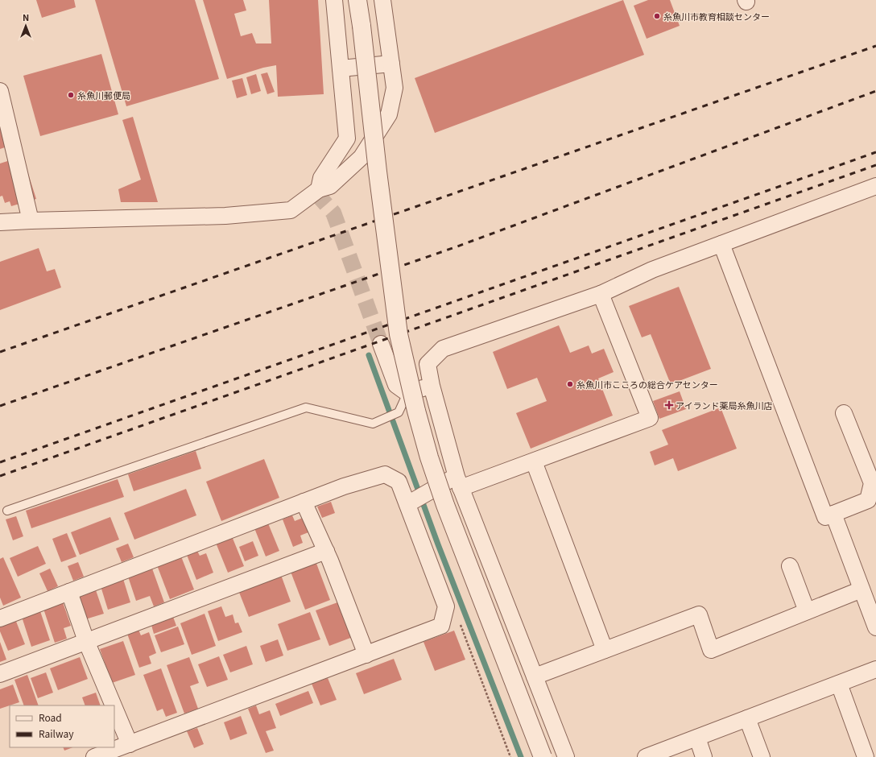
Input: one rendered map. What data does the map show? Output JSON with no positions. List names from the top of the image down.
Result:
{
  "places": {
    "other": ["糸魚川市教育相談センター", "糸魚川郵便局", "糸魚川市こころの総合ケアセンター"],
    "health": ["アイランド薬局糸魚川店"]
  },
  "legend": ["Road", "Railway"],
  "north": "top"
}
